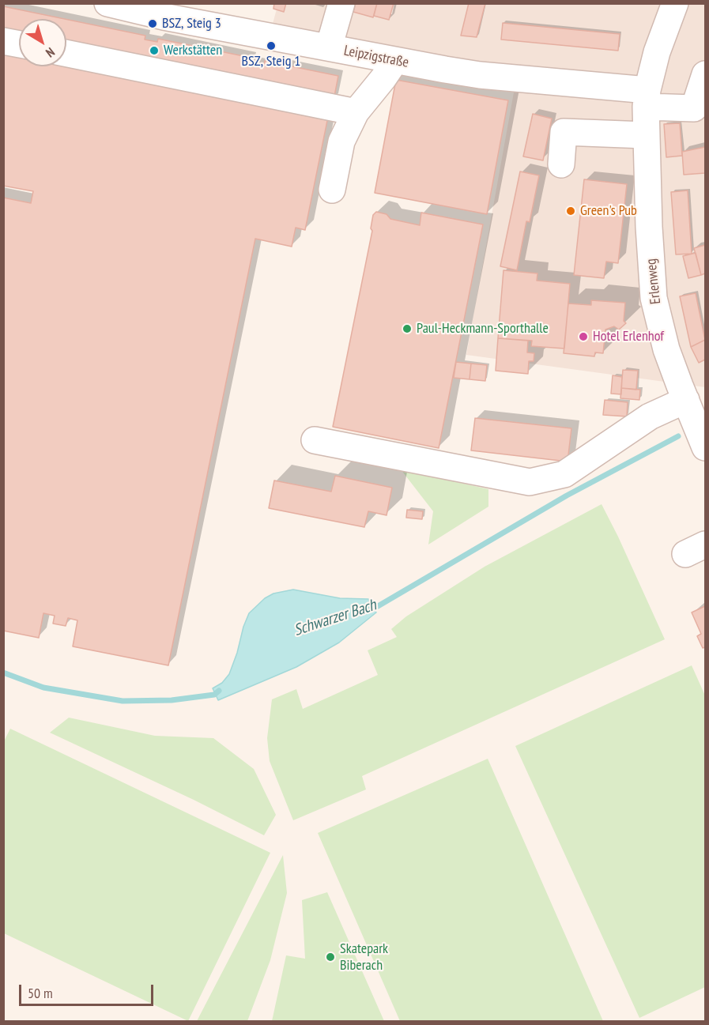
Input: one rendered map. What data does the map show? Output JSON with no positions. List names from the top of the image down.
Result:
{
  "streets": {
    "street": ["Leipzigstraße", "Erlenweg"]
  },
  "crossings": [
    ["Leipzigstraße", "Erlenweg"]
  ],
  "water": ["Schwarzer Bach"],
  "places": [
    "BSZ, Steig 3",
    "BSZ, Steig 1",
    "Werkstätten",
    "Green's Pub",
    "Paul-Heckmann-Sporthalle",
    "Hotel Erlenhof",
    "Skatepark Biberach"
  ],
  "scale_bar": "50 m",
  "north": "bottom right"
}
